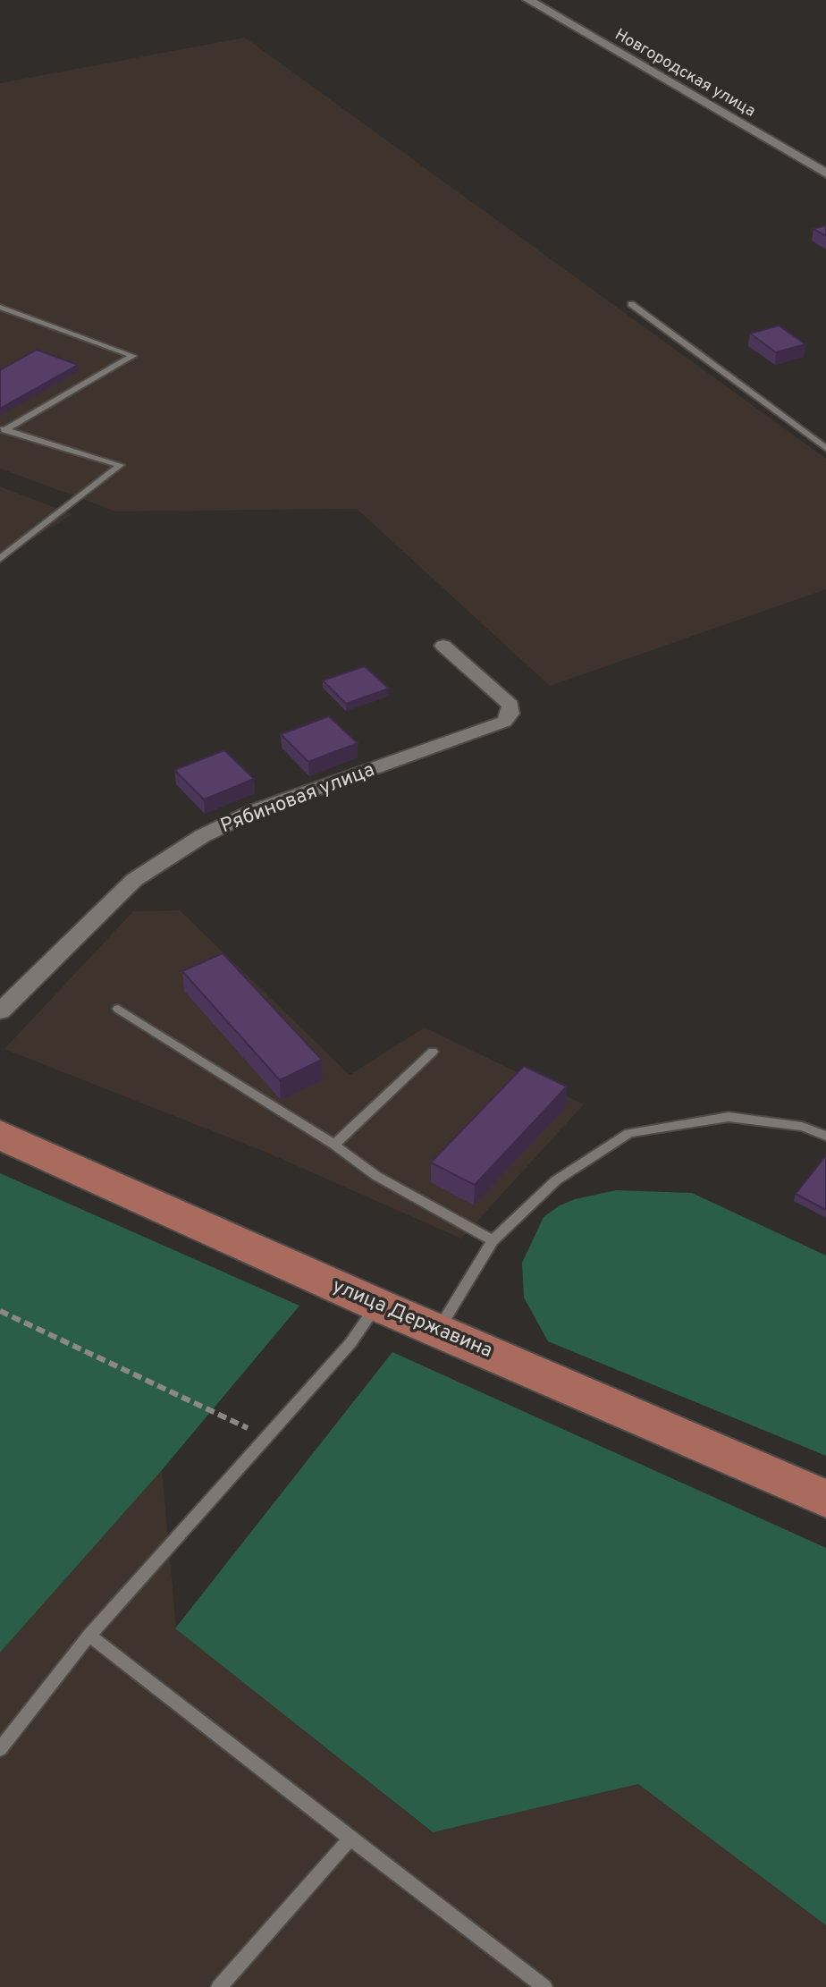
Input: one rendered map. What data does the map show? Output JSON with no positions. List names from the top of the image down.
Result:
{
  "streets": {
    "main road": ["улица Державина"],
    "street": ["Новгородская улица", "Рябиновая улица"]
  }
}
